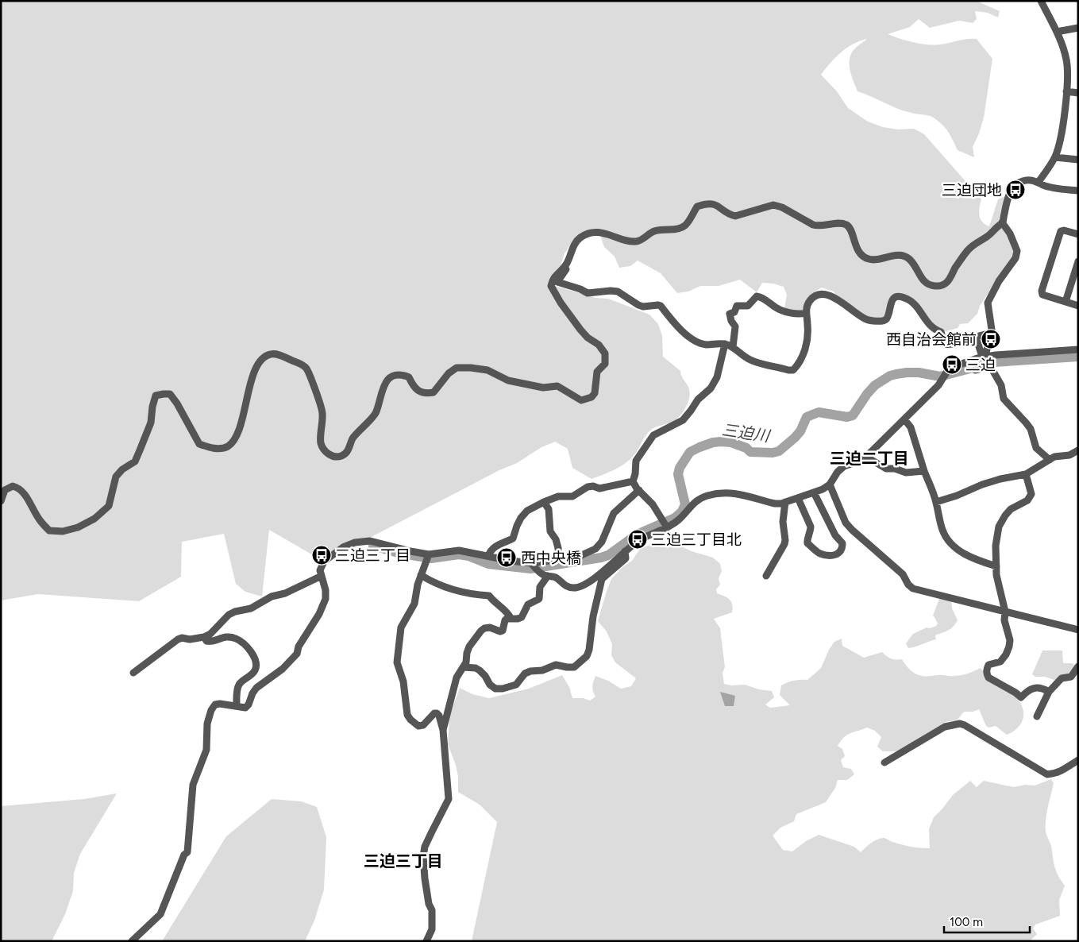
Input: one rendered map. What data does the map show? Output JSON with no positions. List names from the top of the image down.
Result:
{
  "districts": ["三迫二丁目", "三迫三丁目"],
  "water": ["三迫川"],
  "places": {
    "bus stop": [
      "三迫団地",
      "西自治会館前",
      "三迫",
      "三迫三丁目北",
      "三迫三丁目",
      "西中央橋"
    ]
  },
  "scale_bar": "100 m"
}
